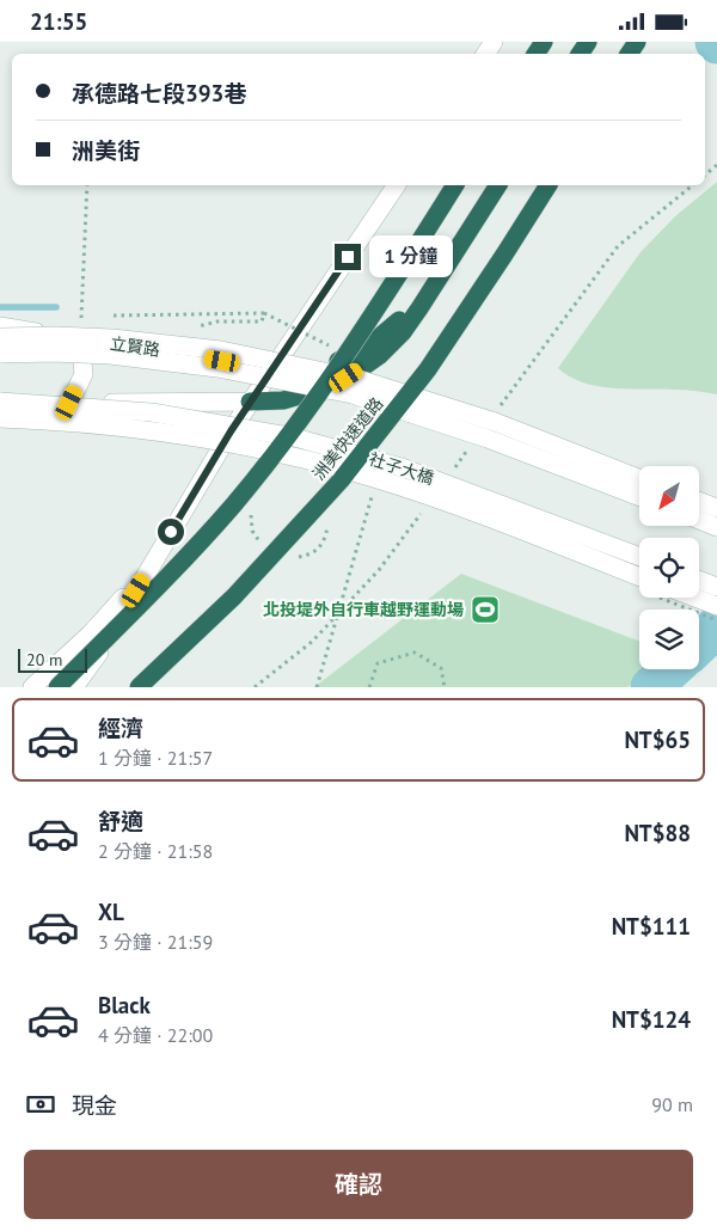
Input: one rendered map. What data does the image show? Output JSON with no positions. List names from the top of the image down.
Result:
{
  "streets": {
    "highway": ["洲美快速道路"],
    "street": ["立賢路", "社子大橋"]
  },
  "places": {
    "sports": ["北投堤外自行車越野運動場"]
  },
  "scale_bar": "20 m",
  "north": "bottom left",
  "page": {
    "status": "21:55",
    "banner": ["承德路七段393巷", "洲美街"],
    "bubble": "1 分鐘",
    "scale": "20 m",
    "list": [
      {
        "name": "經濟",
        "note": "1 分鐘 · 21:57",
        "value": "NT$65"
      },
      {
        "name": "舒適",
        "note": "2 分鐘 · 21:58",
        "value": "NT$88"
      },
      {
        "name": "XL",
        "note": "3 分鐘 · 21:59",
        "value": "NT$111"
      },
      {
        "name": "Black",
        "note": "4 分鐘 · 22:00",
        "value": "NT$124"
      }
    ],
    "pay": ["現金", "90 m"],
    "buttons": "確認"
  }
}
